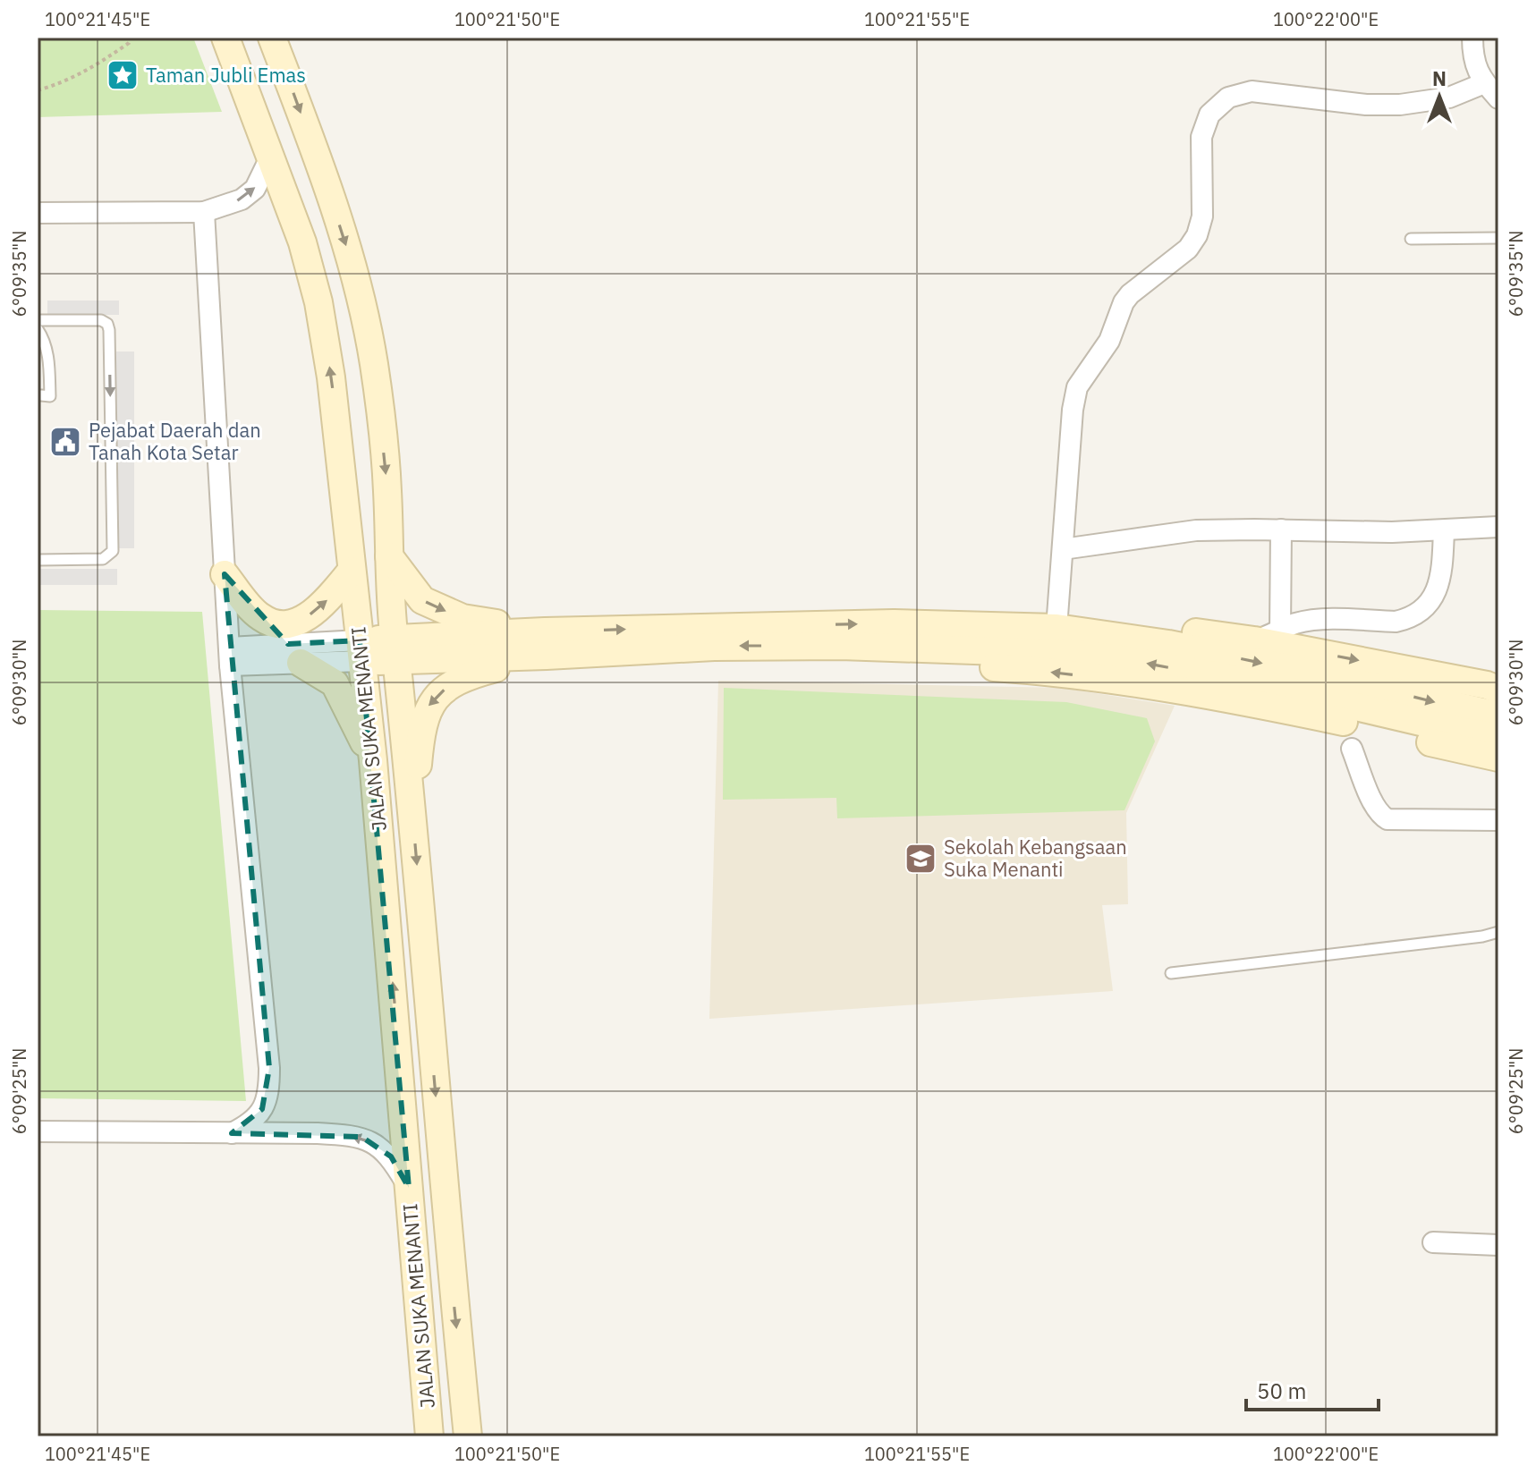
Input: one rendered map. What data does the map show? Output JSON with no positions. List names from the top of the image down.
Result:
{
  "streets": {
    "main road": ["JALAN SUKA MENANTI"]
  },
  "places": {
    "place": ["Taman Jubli Emas"],
    "public building": ["Pejabat Daerah dan Tanah Kota Setar"],
    "school or university": ["Sekolah Kebangsaan Suka Menanti"]
  },
  "scale_bar": "50 m",
  "north": "top",
  "coordinates": [
    "100°21'45\"E",
    "100°21'50\"E",
    "100°21'55\"E",
    "100°22'00\"E",
    "6°09'35\"N",
    "6°09'30\"N",
    "6°09'25\"N"
  ]
}
